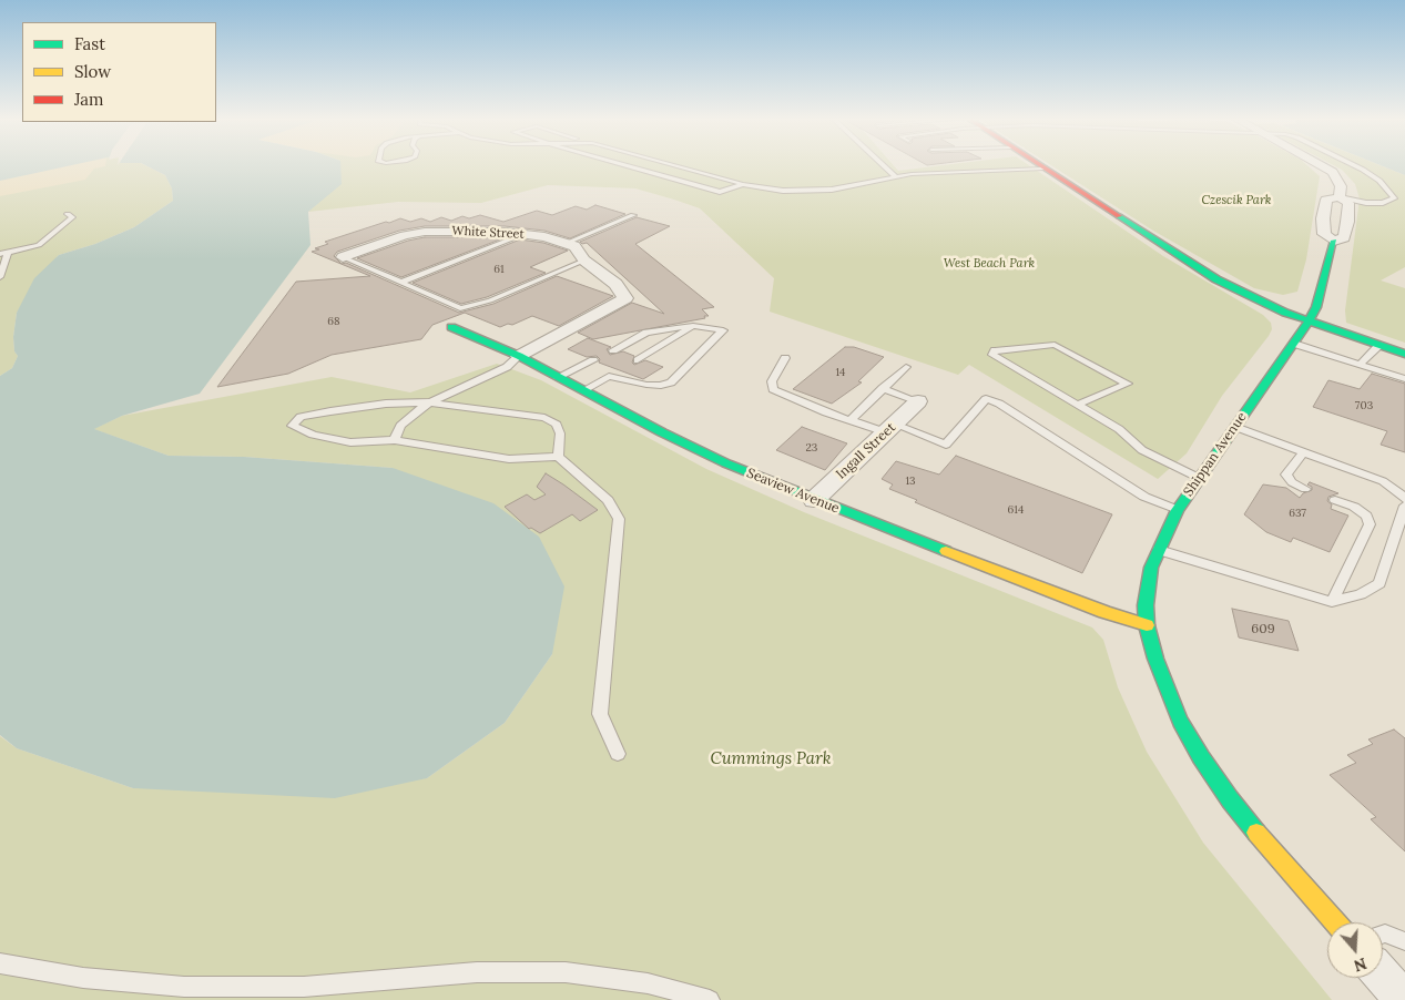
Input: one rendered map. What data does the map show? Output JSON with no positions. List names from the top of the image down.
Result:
{
  "streets": {
    "street": [
      "White Street",
      "Ingall Street",
      "Shippan Avenue",
      "Seaview Avenue"
    ]
  },
  "crossings": [
    ["Ingall Street", "Seaview Avenue"],
    ["Shippan Avenue", "Seaview Avenue"]
  ],
  "parks": ["Czescik Park", "West Beach Park", "Cummings Park"],
  "house_numbers": [
    "61",
    "68",
    "14",
    "703",
    "23",
    "13",
    "614",
    "637",
    "609"
  ],
  "legend": ["Fast", "Slow", "Jam"],
  "north": "bottom"
}
